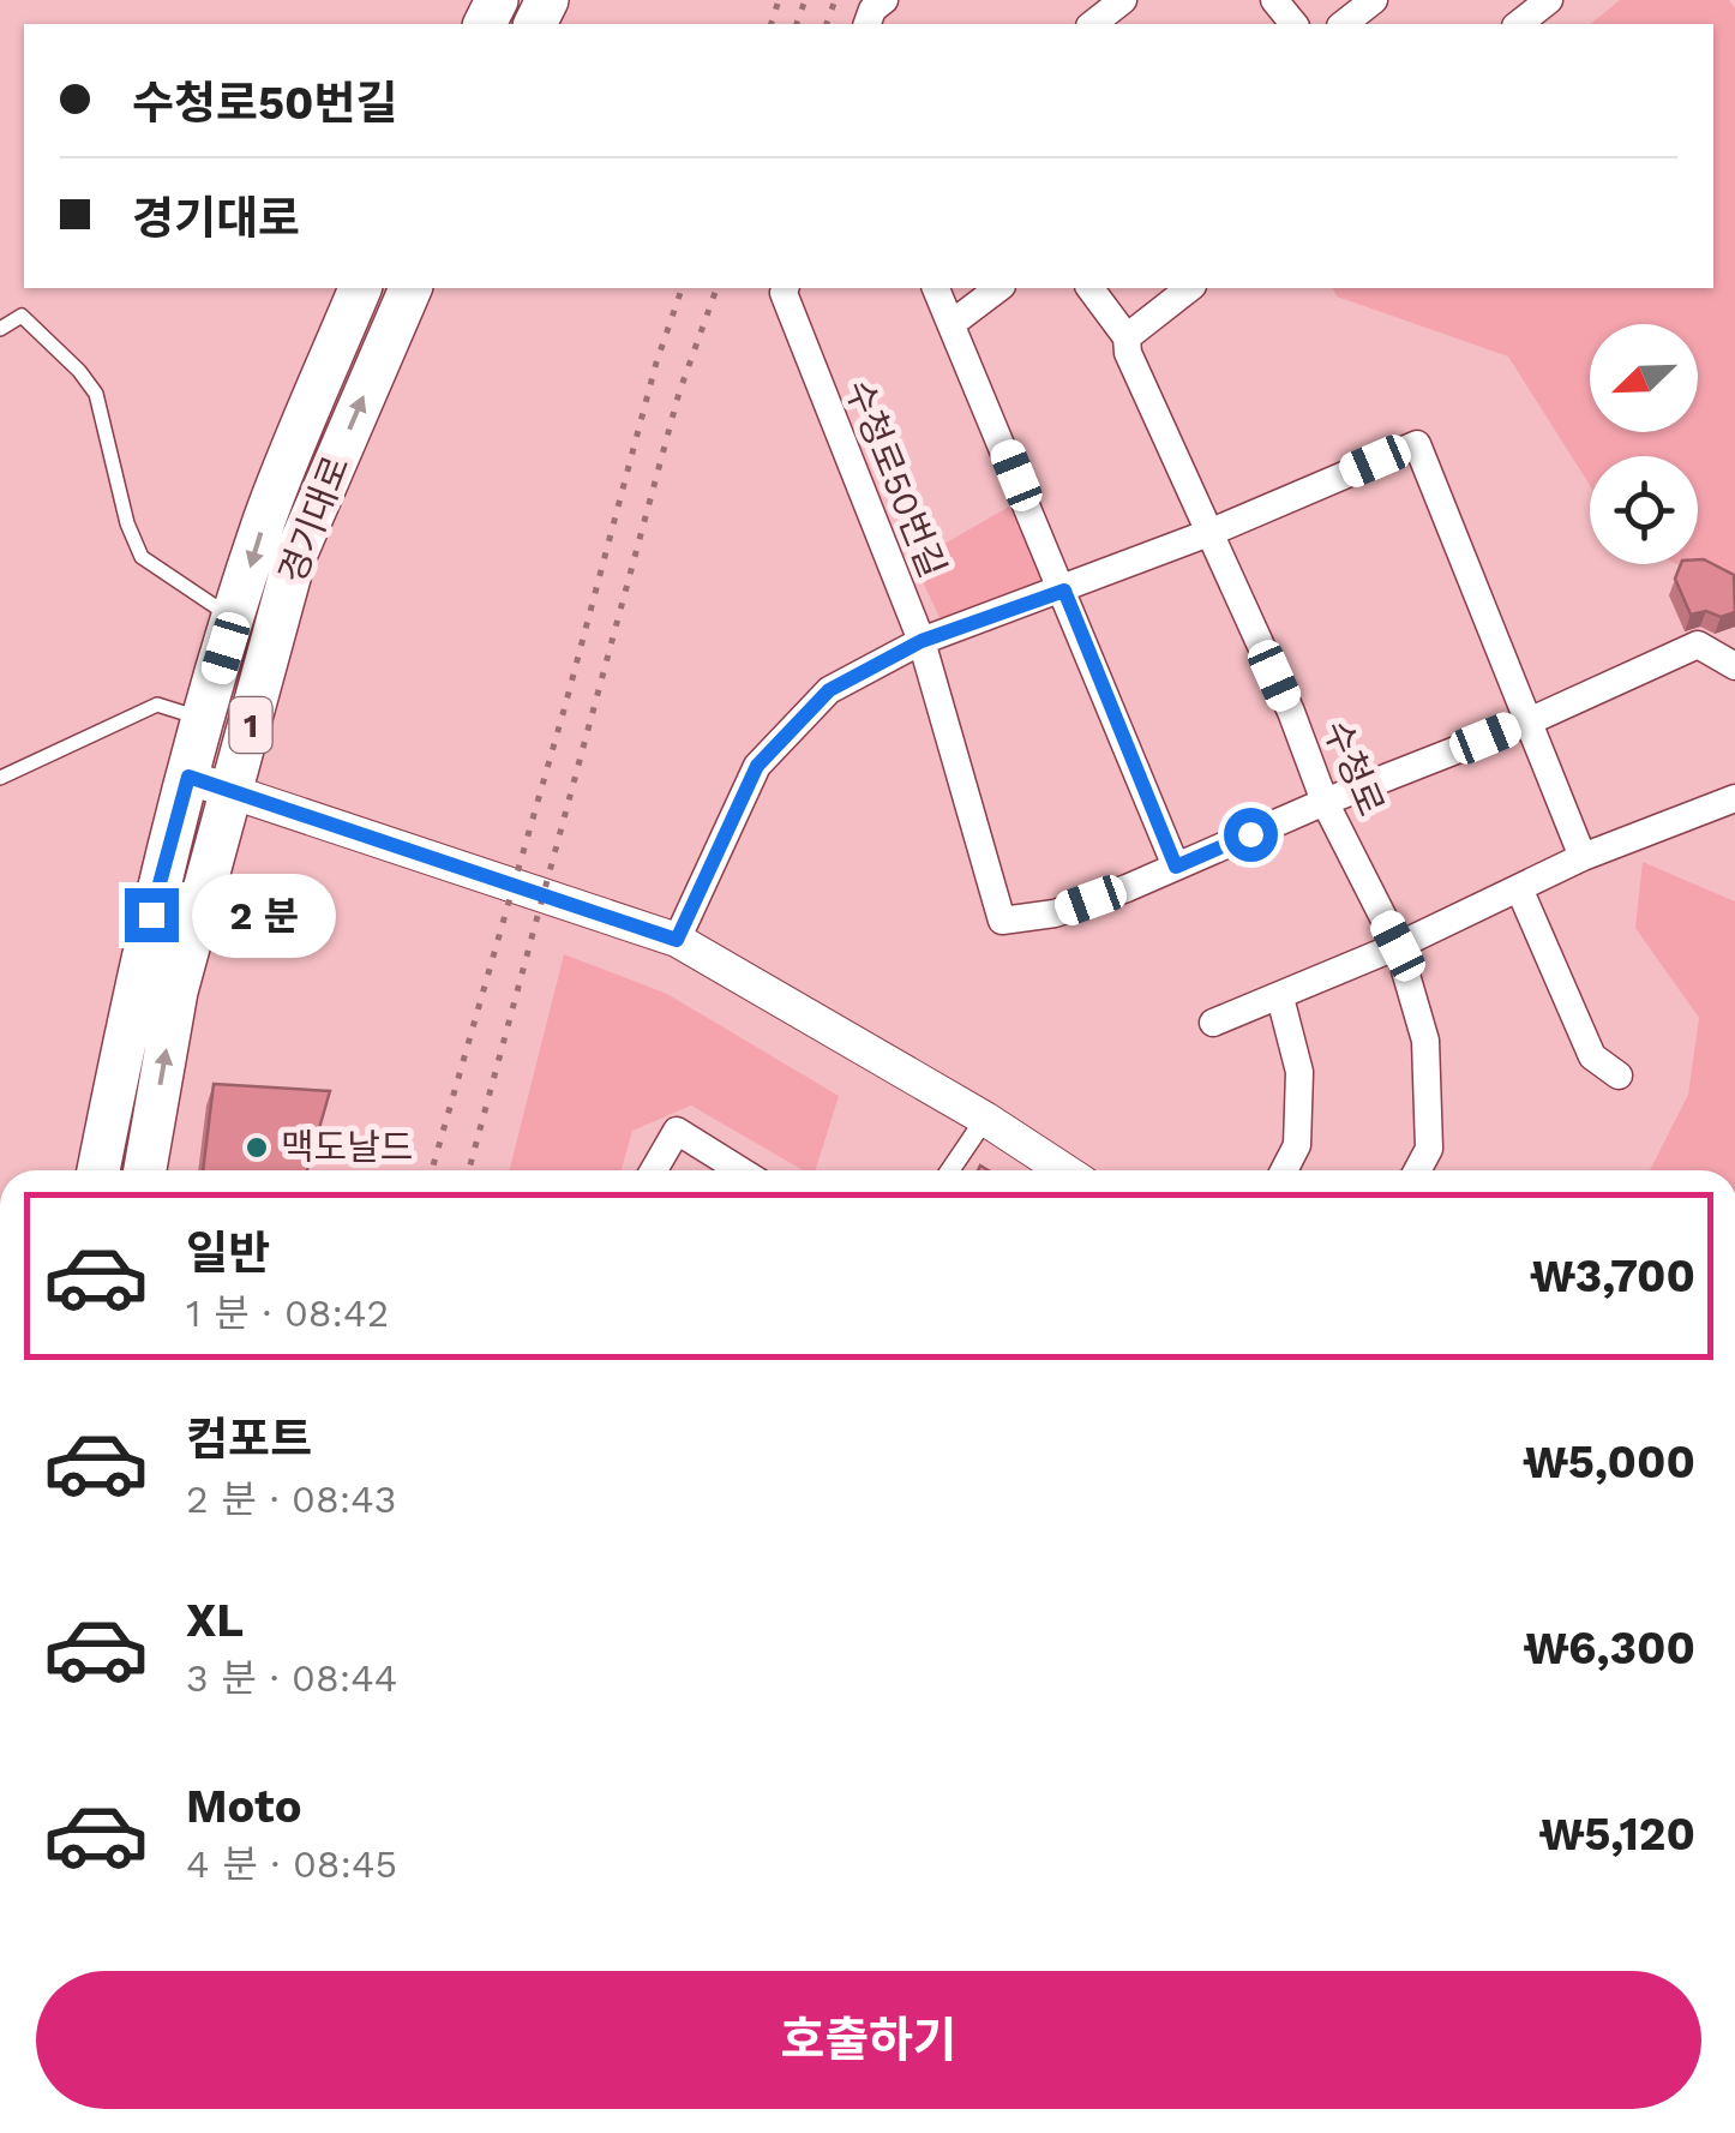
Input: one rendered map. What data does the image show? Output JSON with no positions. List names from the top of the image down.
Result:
{
  "streets": {
    "main road": ["경기대로", "1"],
    "street": ["수청로50번길", "수청로"]
  },
  "crossings": [
    ["수청로50번길", "수청로"]
  ],
  "places": ["맥도날드"],
  "north": "bottom left",
  "page": {
    "banner": ["수청로50번길", "경기대로"],
    "bubble": "2 분",
    "list": [
      {
        "name": "일반",
        "note": "1 분 · 08:42",
        "value": "₩3,700"
      },
      {
        "name": "컴포트",
        "note": "2 분 · 08:43",
        "value": "₩5,000"
      },
      {
        "name": "XL",
        "note": "3 분 · 08:44",
        "value": "₩6,300"
      },
      {
        "name": "Moto",
        "note": "4 분 · 08:45",
        "value": "₩5,120"
      }
    ],
    "buttons": "호출하기"
  }
}
